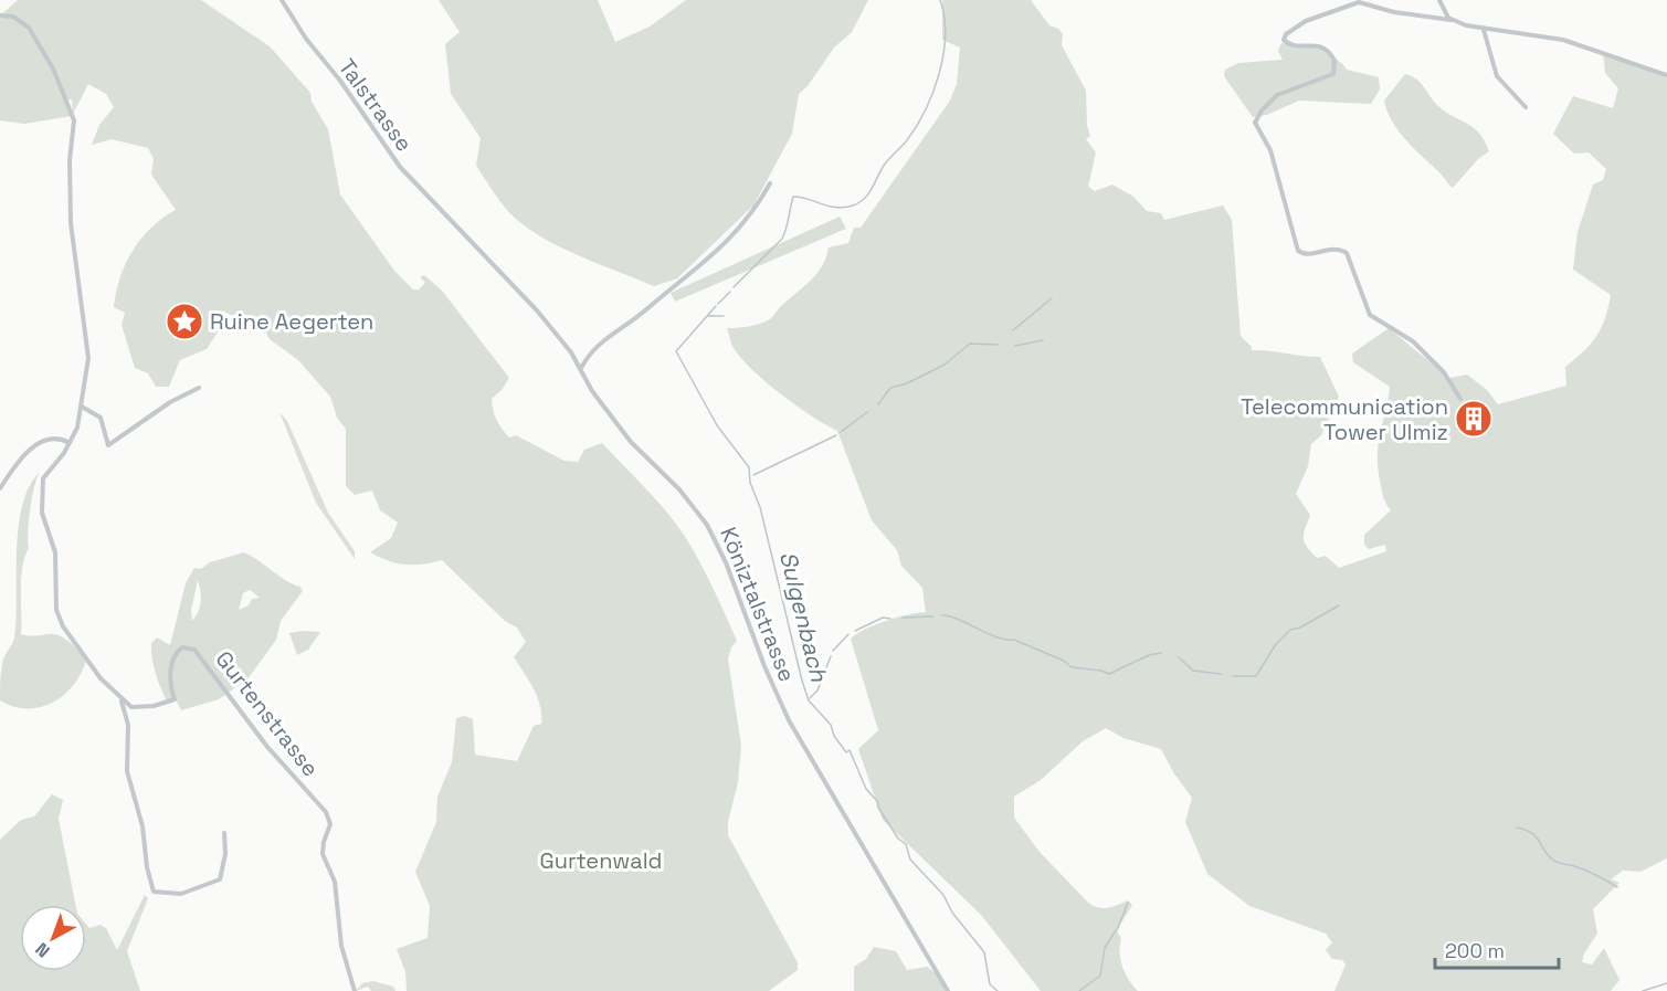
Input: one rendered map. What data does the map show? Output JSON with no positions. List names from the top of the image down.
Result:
{
  "streets": {
    "street": ["Talstrasse", "Köniztalstrasse", "Gurtenstrasse"]
  },
  "crossings": [
    ["Talstrasse", "Köniztalstrasse"]
  ],
  "water": ["Sulgenbach"],
  "parks": ["Gurtenwald"],
  "places": {
    "place": ["Ruine Aegerten"],
    "building": ["Telecommunication Tower Ulmiz"]
  },
  "scale_bar": "200 m",
  "north": "bottom left"
}
